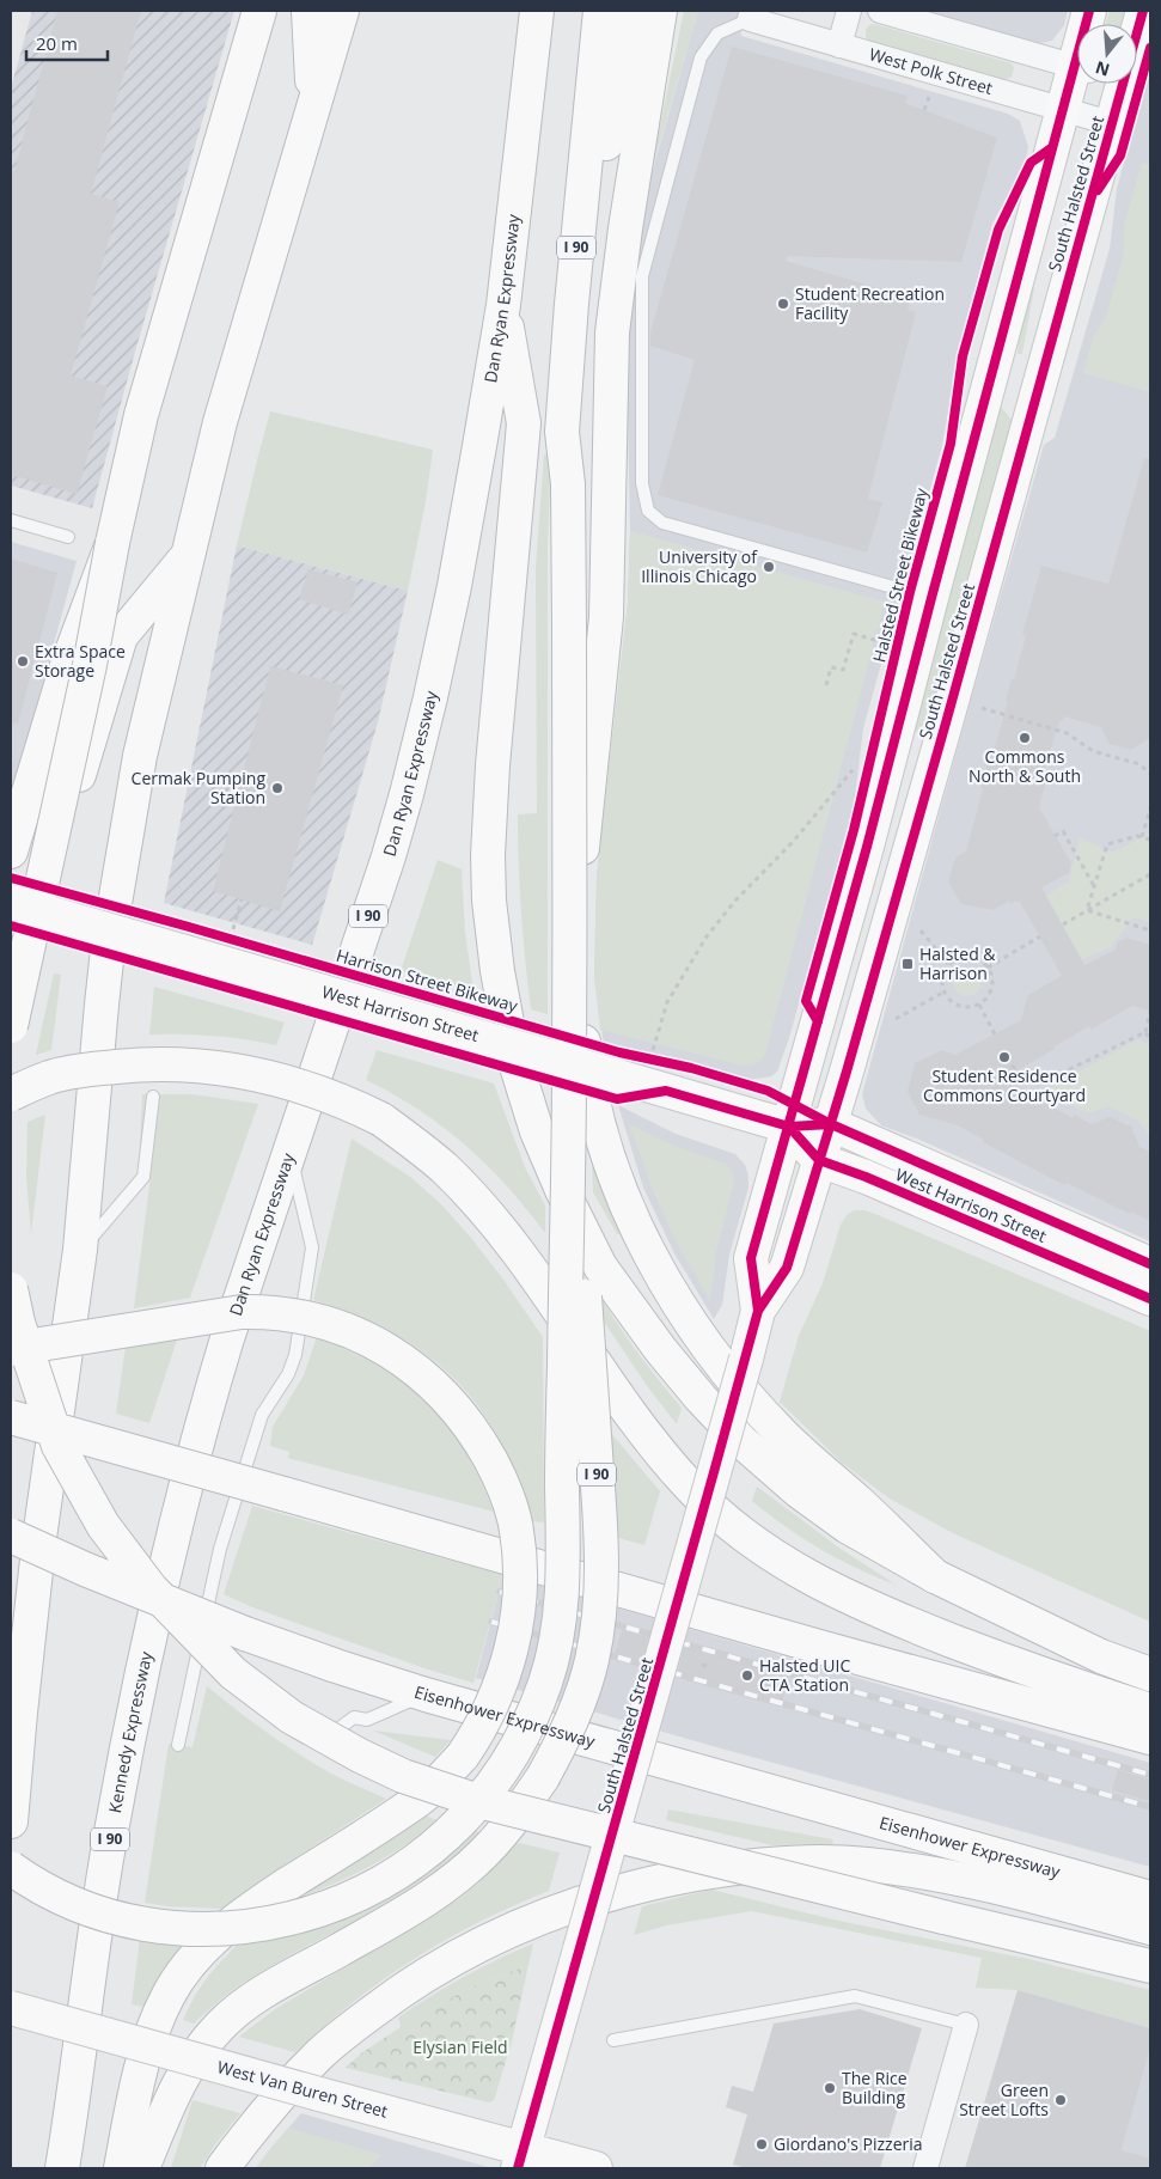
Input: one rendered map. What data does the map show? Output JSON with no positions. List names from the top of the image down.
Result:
{
  "streets": {
    "main road": [
      "South Halsted Street",
      "I 90",
      "Dan Ryan Expressway",
      "West Harrison Street",
      "Eisenhower Expressway",
      "Kennedy Expressway",
      "West Van Buren Street"
    ],
    "street": ["West Polk Street"],
    "cycle path": ["Halsted Street Bikeway", "Harrison Street Bikeway"]
  },
  "crossings": [
    ["West Polk Street", "South Halsted Street"],
    ["South Halsted Street", "West Harrison Street"],
    ["South Halsted Street", "West Van Buren Street"],
    ["Dan Ryan Expressway", "Kennedy Expressway"]
  ],
  "parks": ["Elysian Field"],
  "places": {
    "other": [
      "Student Recreation Facility",
      "University of Illinois Chicago",
      "Extra Space Storage",
      "Commons North & South",
      "Cermak Pumping Station",
      "Student Residence Commons Courtyard",
      "Halsted UIC CTA Station",
      "The Rice Building",
      "Green Street Lofts",
      "Giordano's Pizzeria"
    ],
    "transit": ["Halsted & Harrison"]
  },
  "scale_bar": "20 m",
  "north": "bottom"
}
